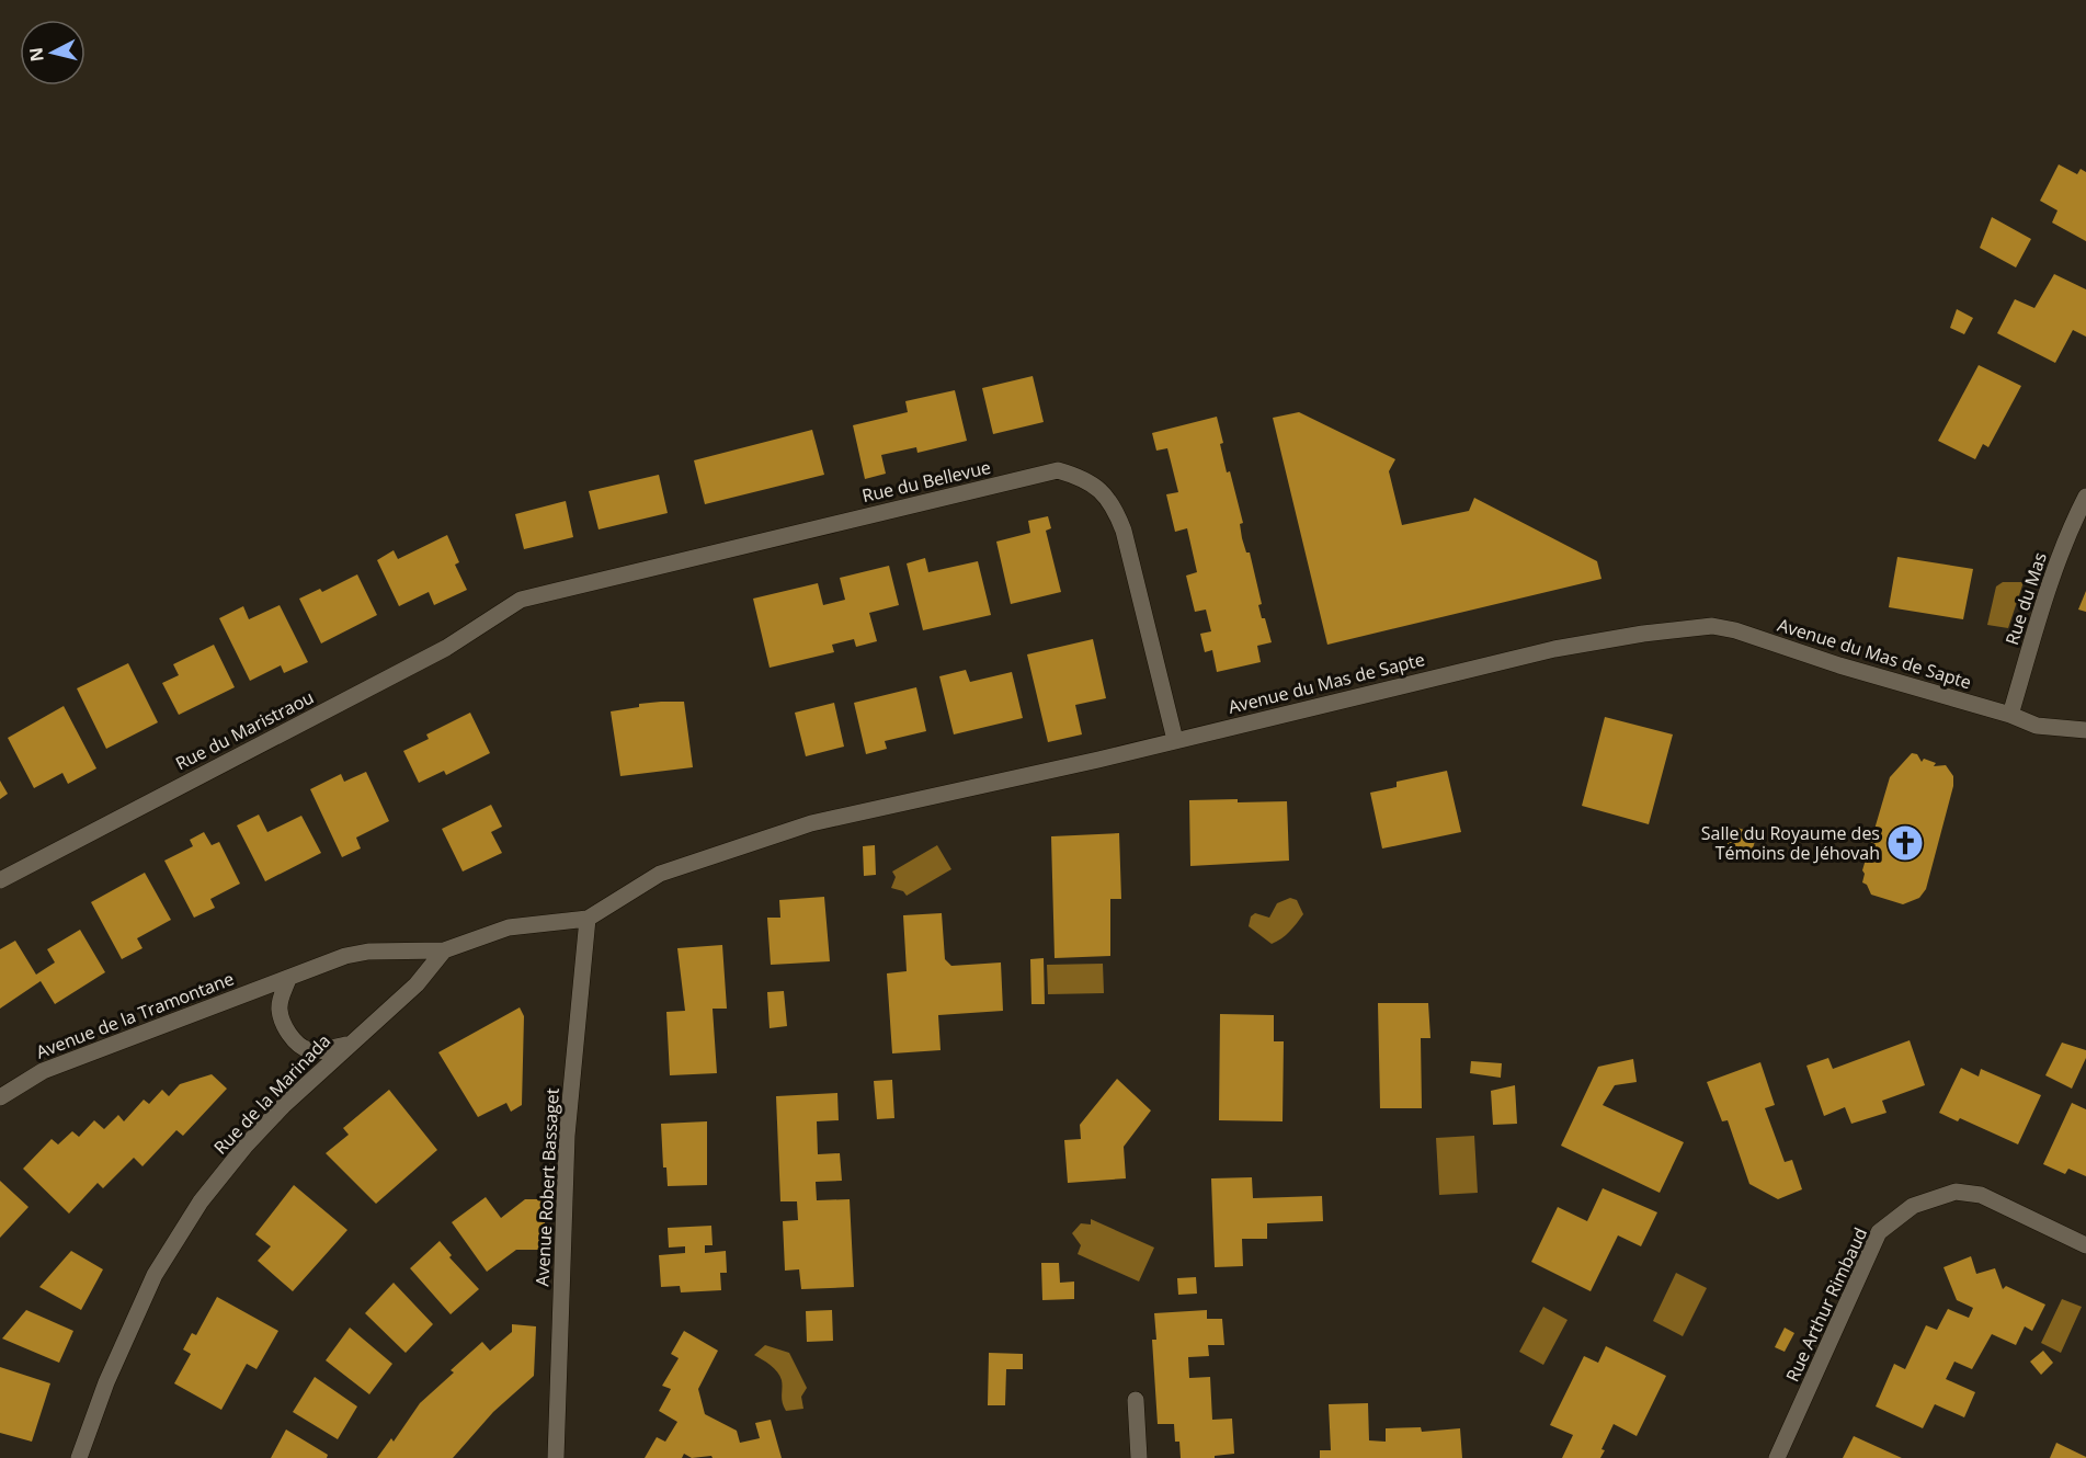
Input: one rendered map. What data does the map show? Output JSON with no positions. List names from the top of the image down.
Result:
{
  "streets": {
    "street": [
      "Rue du Bellevue",
      "Rue du Mas",
      "Avenue du Mas de Sapte",
      "Rue du Maristraou",
      "Avenue de la Tramontane",
      "Rue de la Marinada",
      "Avenue Robert Bassaget",
      "Rue Arthur Rimbaud"
    ]
  },
  "crossings": [
    ["Rue du Bellevue", "Avenue du Mas de Sapte"],
    ["Rue du Bellevue", "Rue du Maristraou"],
    ["Rue du Mas", "Avenue du Mas de Sapte"],
    ["Avenue du Mas de Sapte", "Avenue Robert Bassaget"],
    ["Avenue de la Tramontane", "Rue de la Marinada"]
  ],
  "places": {
    "church": ["Salle du Royaume des Témoins de Jéhovah"]
  },
  "north": "left"
}
